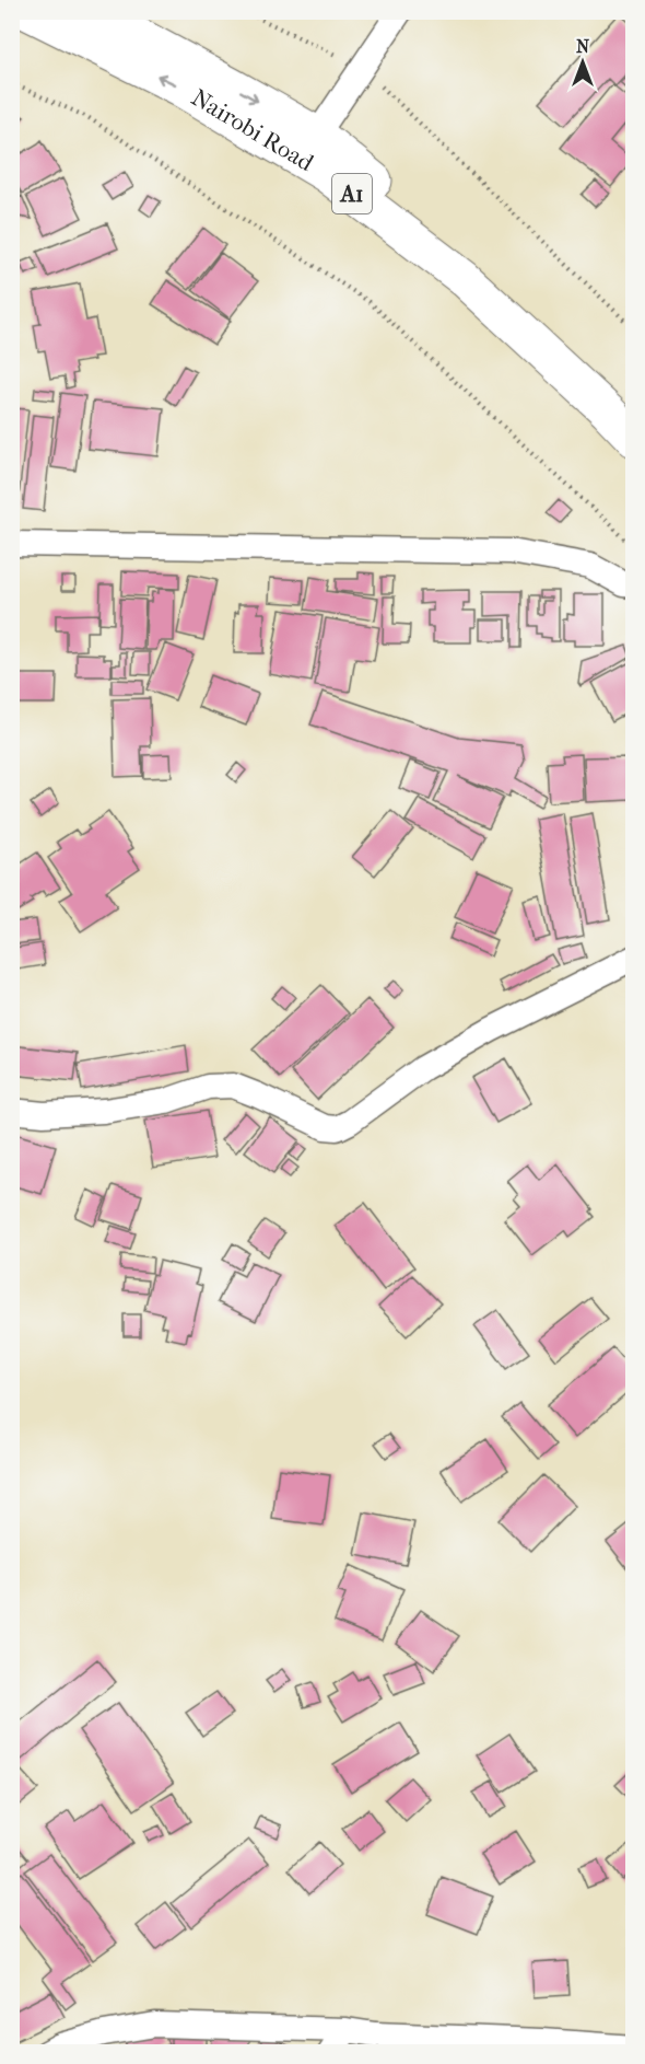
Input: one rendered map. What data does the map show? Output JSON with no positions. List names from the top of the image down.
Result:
{
  "streets": {
    "highway": ["Nairobi Road", "A1"]
  },
  "north": "top"
}
